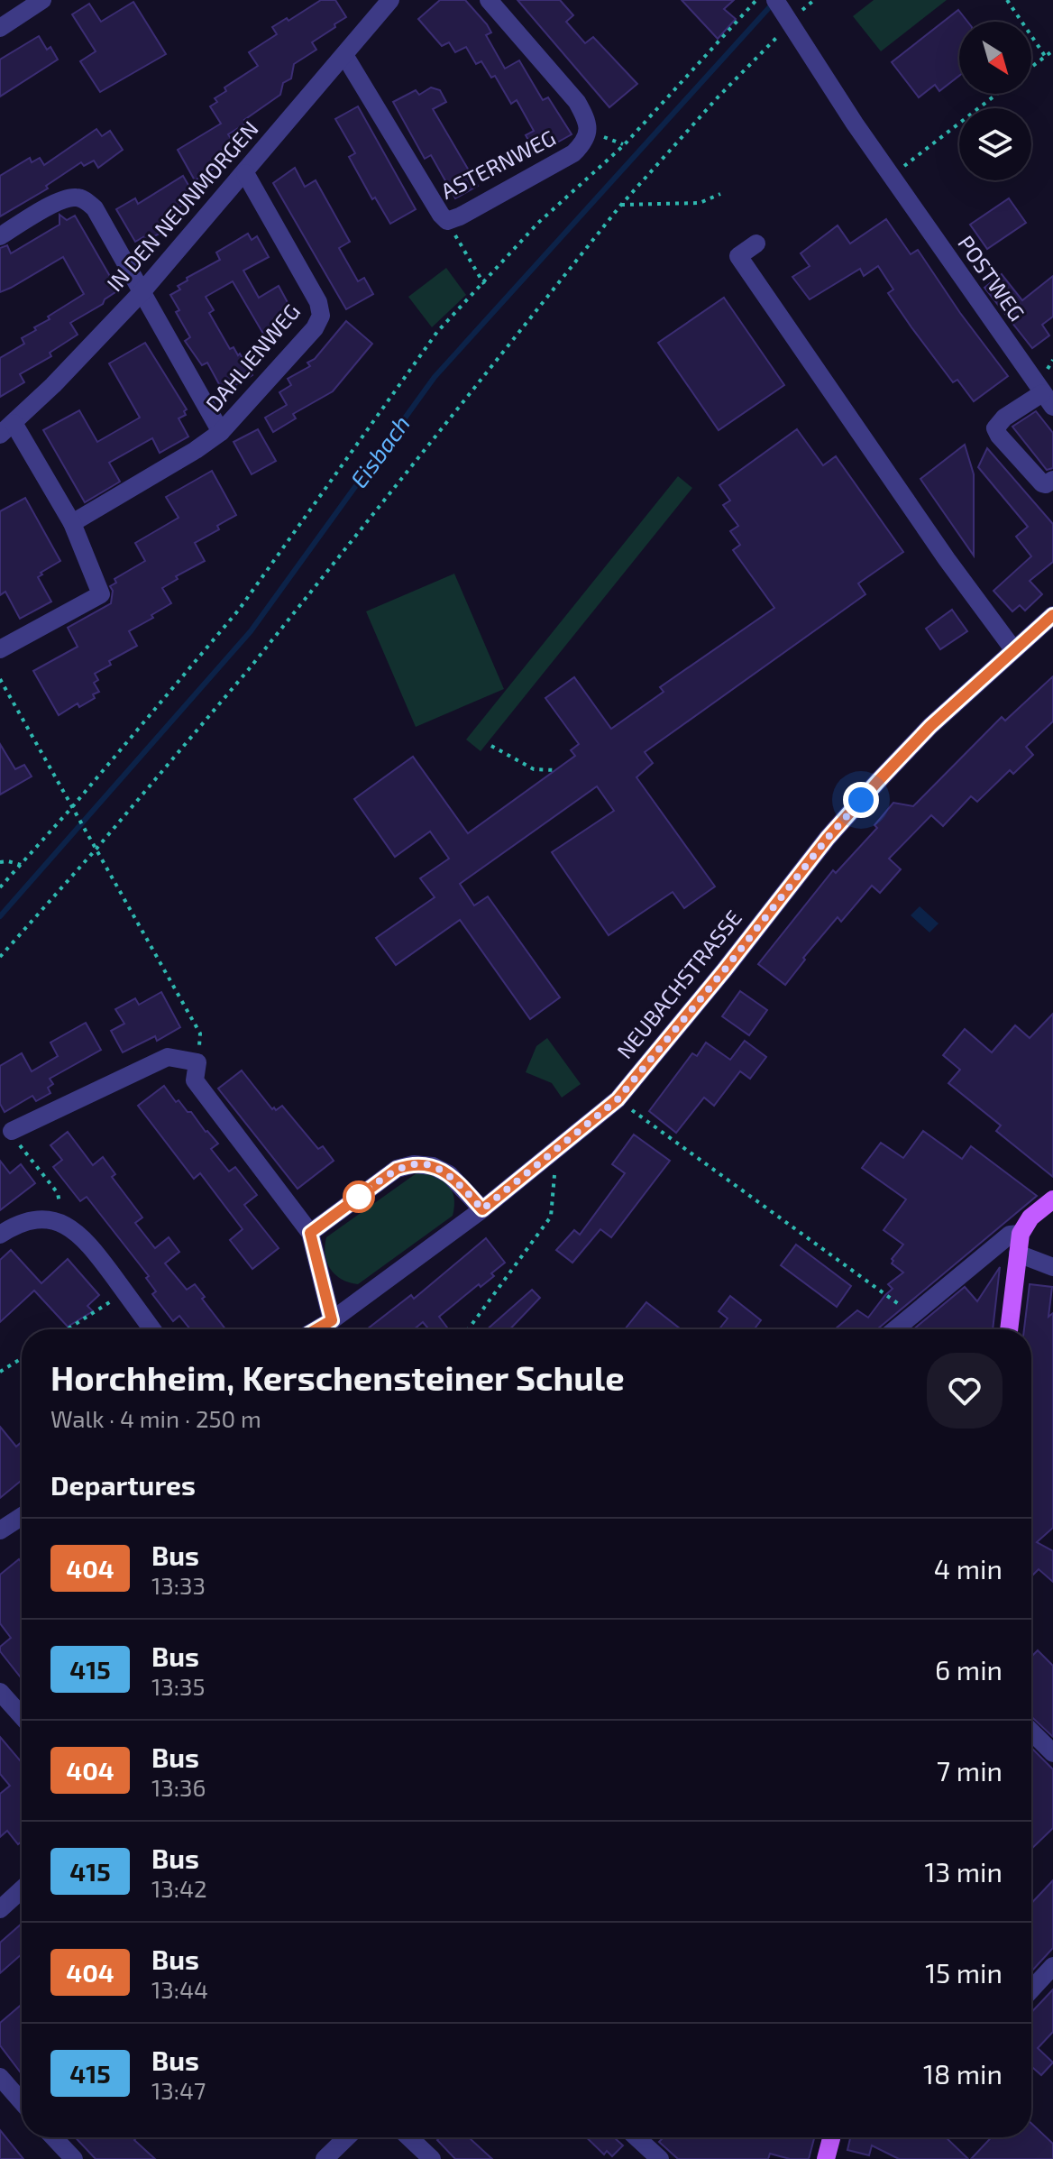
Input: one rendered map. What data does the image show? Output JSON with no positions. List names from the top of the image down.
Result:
{
  "streets": {
    "street": [
      "ASTERNWEG",
      "IN DEN NEUNMORGEN",
      "POSTWEG",
      "DAHLIENWEG",
      "NEUBACHSTRASSE"
    ]
  },
  "crossings": [
    ["ASTERNWEG", "IN DEN NEUNMORGEN"],
    ["IN DEN NEUNMORGEN", "DAHLIENWEG"]
  ],
  "water": ["Eisbach"],
  "lines": ["bus line 404"],
  "north": "bottom right",
  "page": {
    "heading": [
      ["Horchheim, Kerschensteiner Schule", "Walk · 4 min · 250 m"],
      "Departures"
    ],
    "list": [
      {
        "mark": "404",
        "name": "Bus",
        "note": "13:33",
        "value": "4 min"
      },
      {
        "mark": "415",
        "name": "Bus",
        "note": "13:35",
        "value": "6 min"
      },
      {
        "mark": "404",
        "name": "Bus",
        "note": "13:36",
        "value": "7 min"
      },
      {
        "mark": "415",
        "name": "Bus",
        "note": "13:42",
        "value": "13 min"
      },
      {
        "mark": "404",
        "name": "Bus",
        "note": "13:44",
        "value": "15 min"
      },
      {
        "mark": "415",
        "name": "Bus",
        "note": "13:47",
        "value": "18 min"
      }
    ]
  }
}
